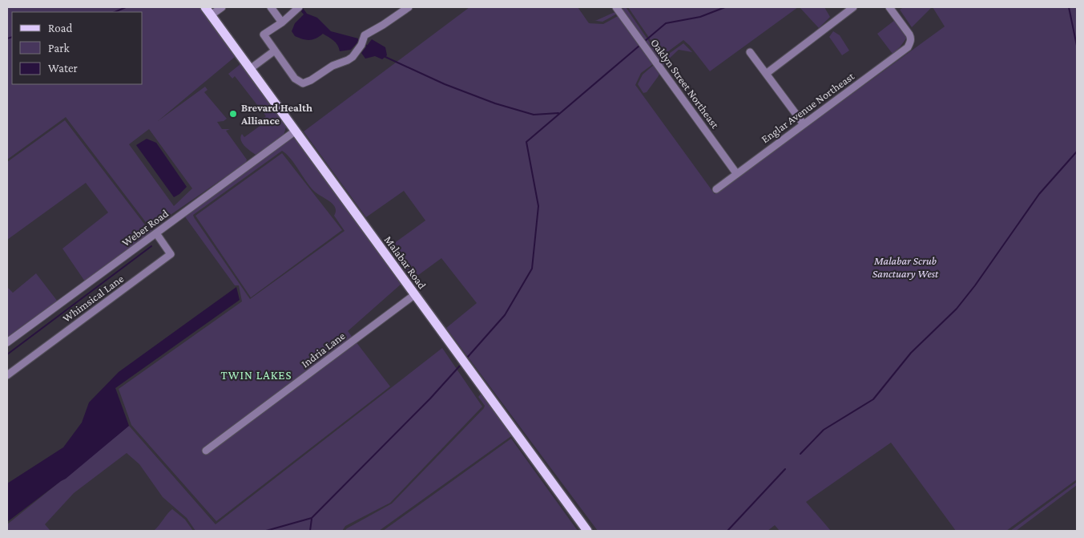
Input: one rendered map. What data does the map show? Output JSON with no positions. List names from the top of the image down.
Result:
{
  "streets": {
    "main road": ["Malabar Road"],
    "street": [
      "Oaklyn Street Northeast",
      "Englar Avenue Northeast",
      "Weber Road",
      "Whimsical Lane",
      "Indria Lane"
    ]
  },
  "crossings": [
    ["Oaklyn Street Northeast", "Englar Avenue Northeast"],
    ["Weber Road", "Malabar Road"],
    ["Weber Road", "Whimsical Lane"],
    ["Malabar Road", "Indria Lane"]
  ],
  "districts": ["TWIN LAKES"],
  "parks": ["Malabar Scrub Sanctuary West"],
  "places": ["Brevard Health Alliance"],
  "legend": ["Road", "Park", "Water"]
}
